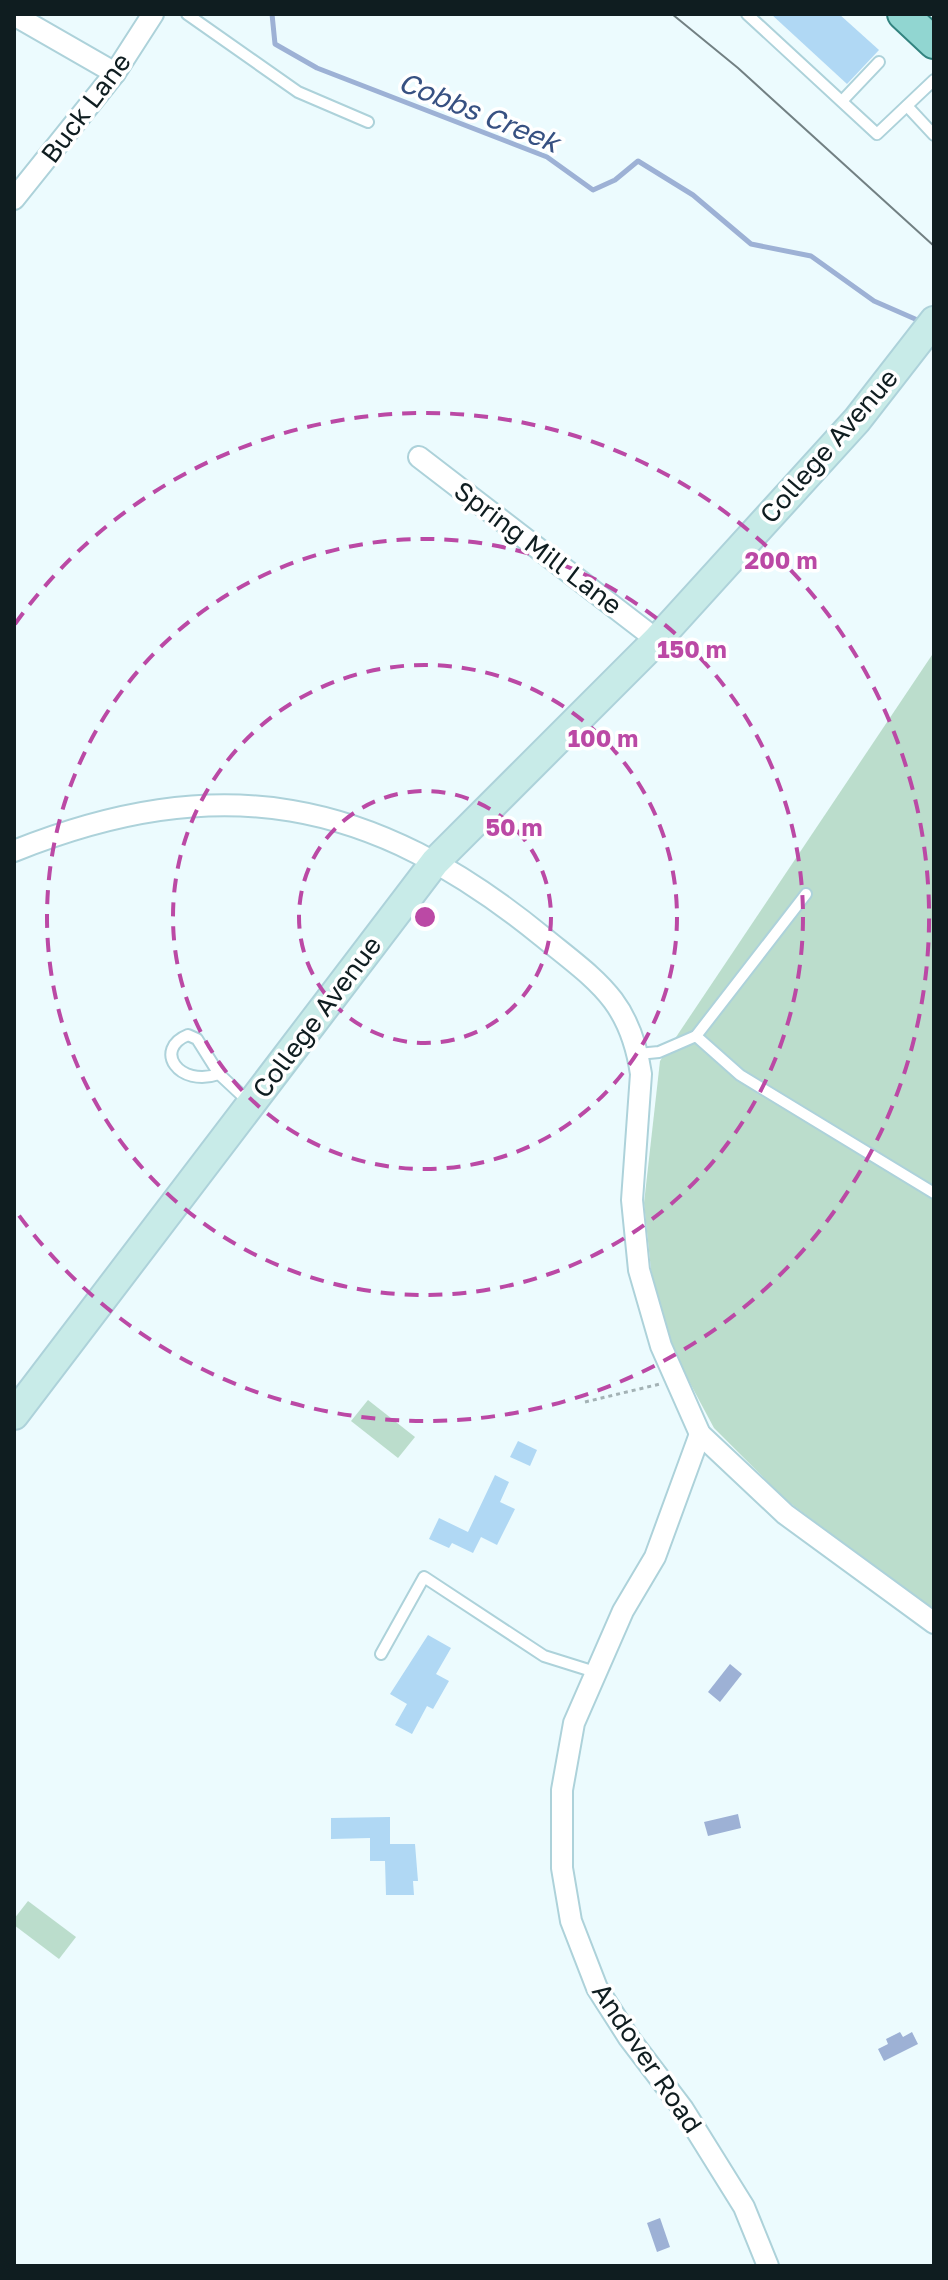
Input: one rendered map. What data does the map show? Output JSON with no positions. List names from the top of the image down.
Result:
{
  "streets": {
    "main road": ["College Avenue"],
    "street": ["Buck Lane", "Spring Mill Lane", "Andover Road"]
  },
  "crossings": [
    ["College Avenue", "Spring Mill Lane"]
  ],
  "water": ["Cobbs Creek"],
  "rings": [
    "200 m",
    "150 m",
    "100 m",
    "50 m"
  ]
}
